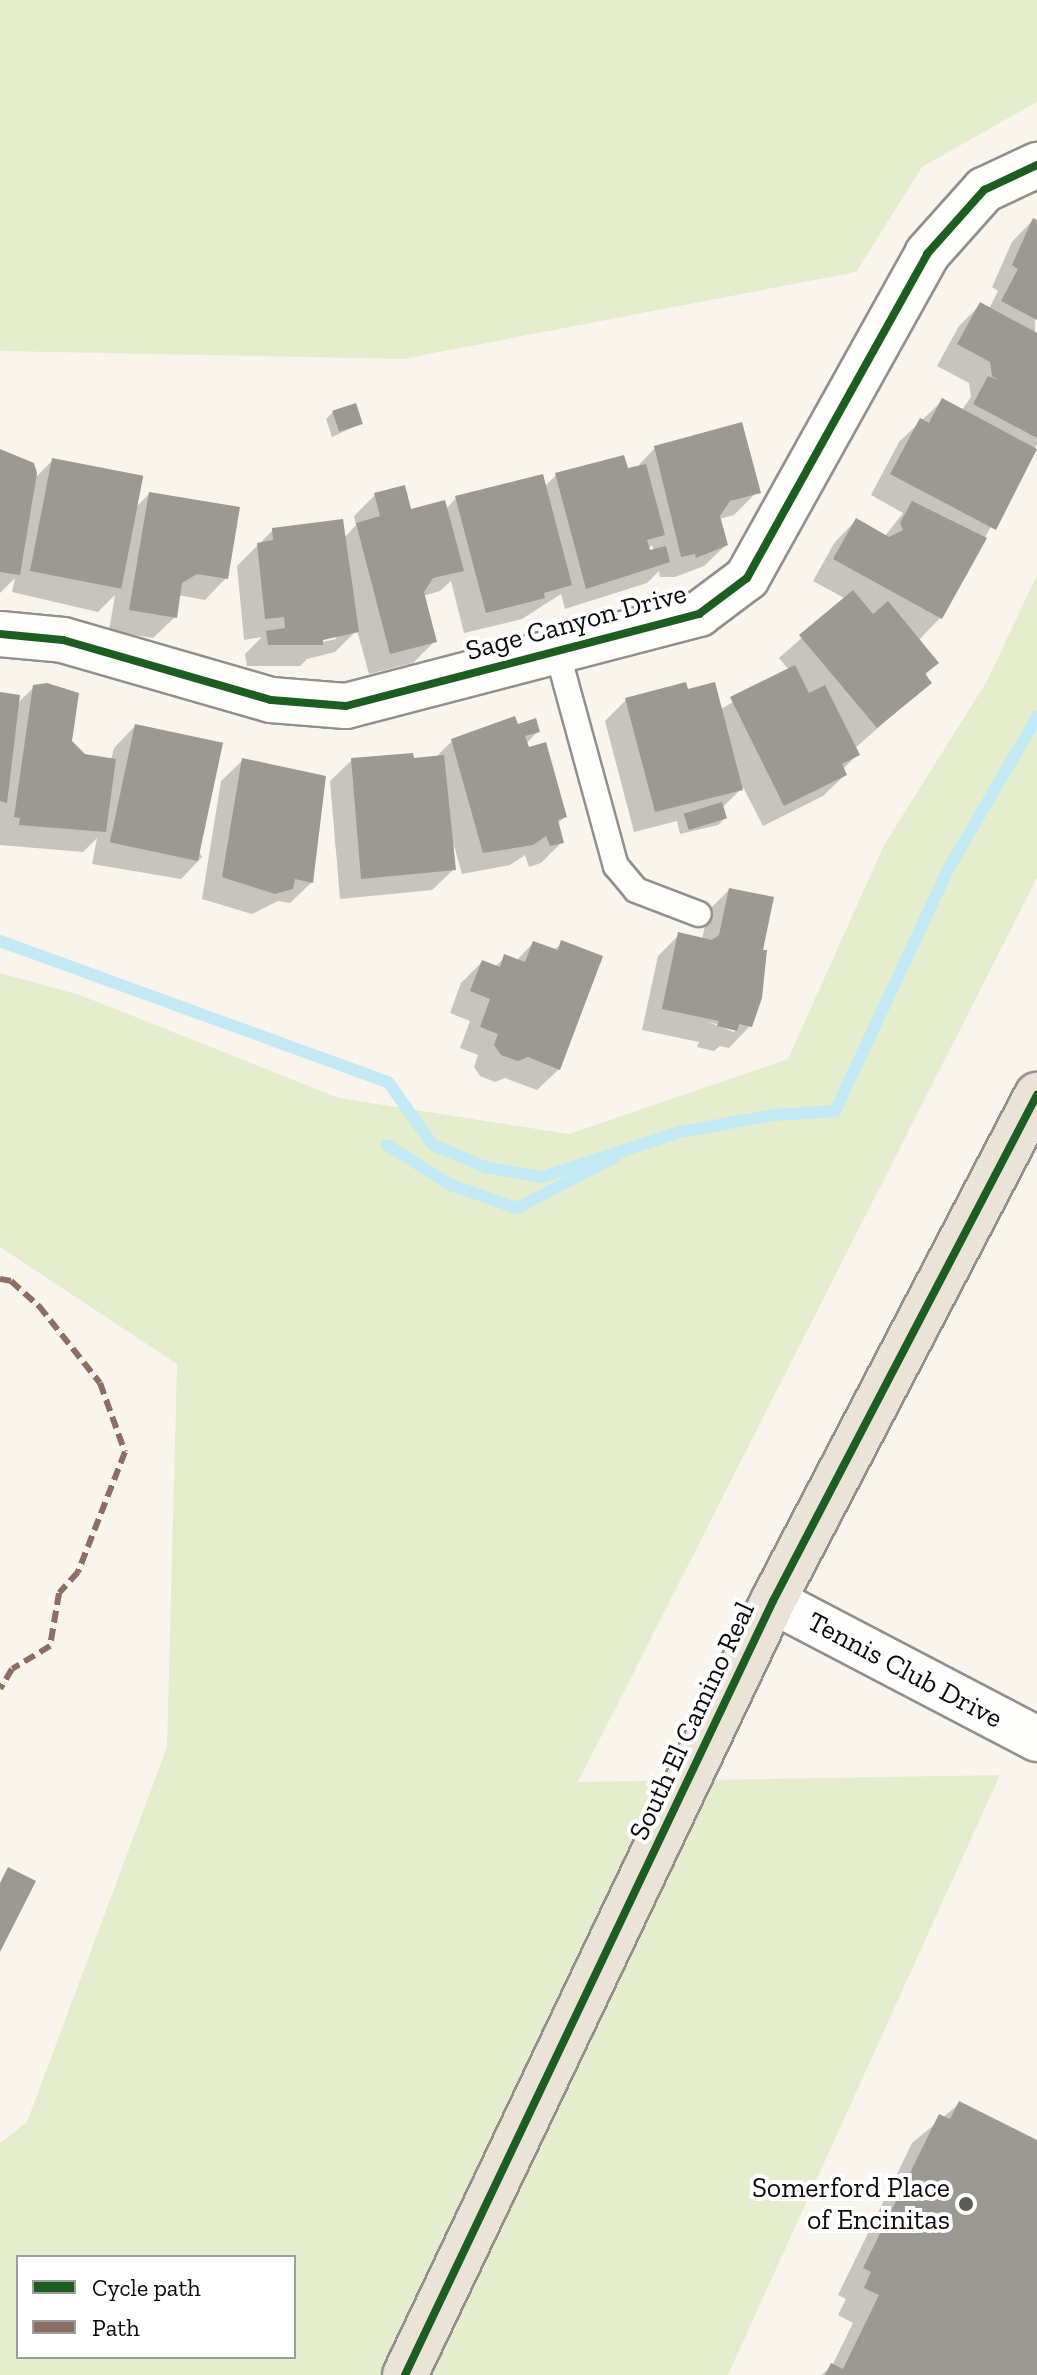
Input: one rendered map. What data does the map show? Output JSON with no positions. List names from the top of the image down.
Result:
{
  "streets": {
    "main road": ["South El Camino Real"],
    "street": ["Sage Canyon Drive", "Tennis Club Drive"]
  },
  "crossings": [
    ["Tennis Club Drive", "South El Camino Real"]
  ],
  "places": ["Somerford Place of Encinitas"],
  "legend": ["Cycle path", "Path"]
}
